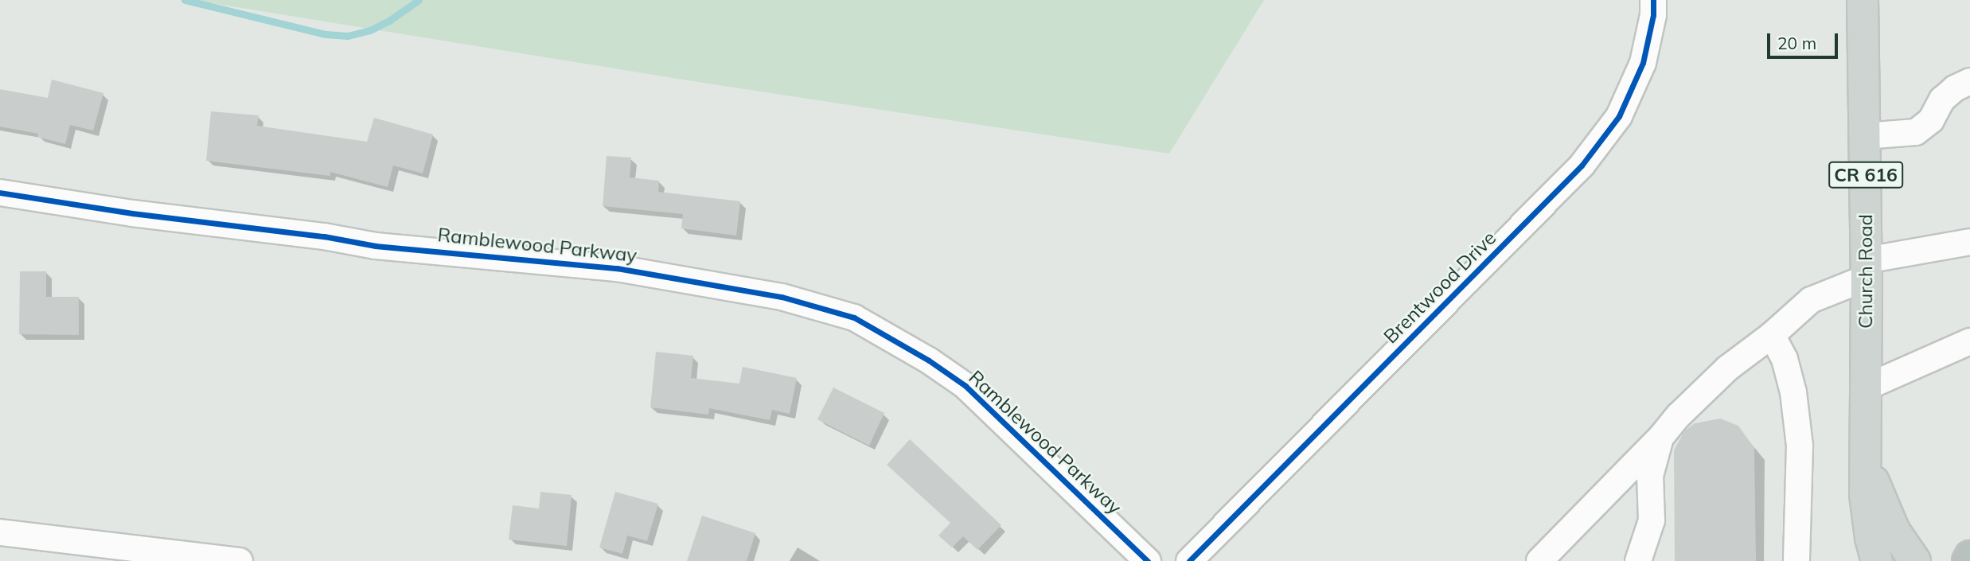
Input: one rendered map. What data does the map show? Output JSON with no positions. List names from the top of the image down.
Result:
{
  "streets": {
    "main road": ["CR 616", "Church Road"],
    "street": ["Ramblewood Parkway", "Brentwood Drive"]
  },
  "scale_bar": "20 m"
}
